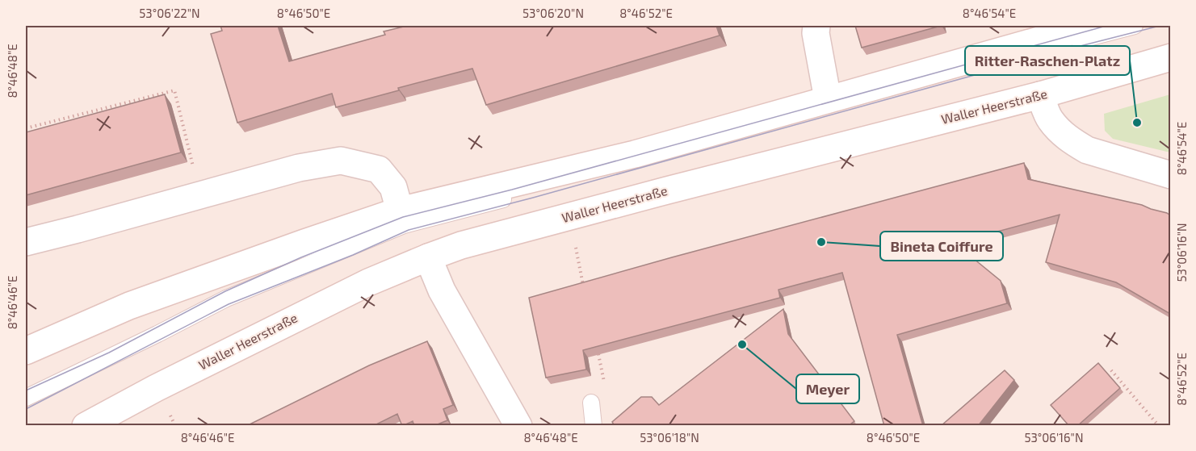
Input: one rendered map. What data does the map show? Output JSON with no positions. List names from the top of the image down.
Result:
{
  "streets": {
    "main road": ["Waller Heerstraße"]
  },
  "places": ["Ritter-Raschen-Platz", "Bineta Coiffure", "Meyer"],
  "coordinates": [
    "53°06'22\"N",
    "8°46'50\"E",
    "53°06'20\"N",
    "8°46'52\"E",
    "8°46'54\"E",
    "8°46'48\"E",
    "53°06'16\"N",
    "8°46'46\"E",
    "53°06'18\"N"
  ]
}
